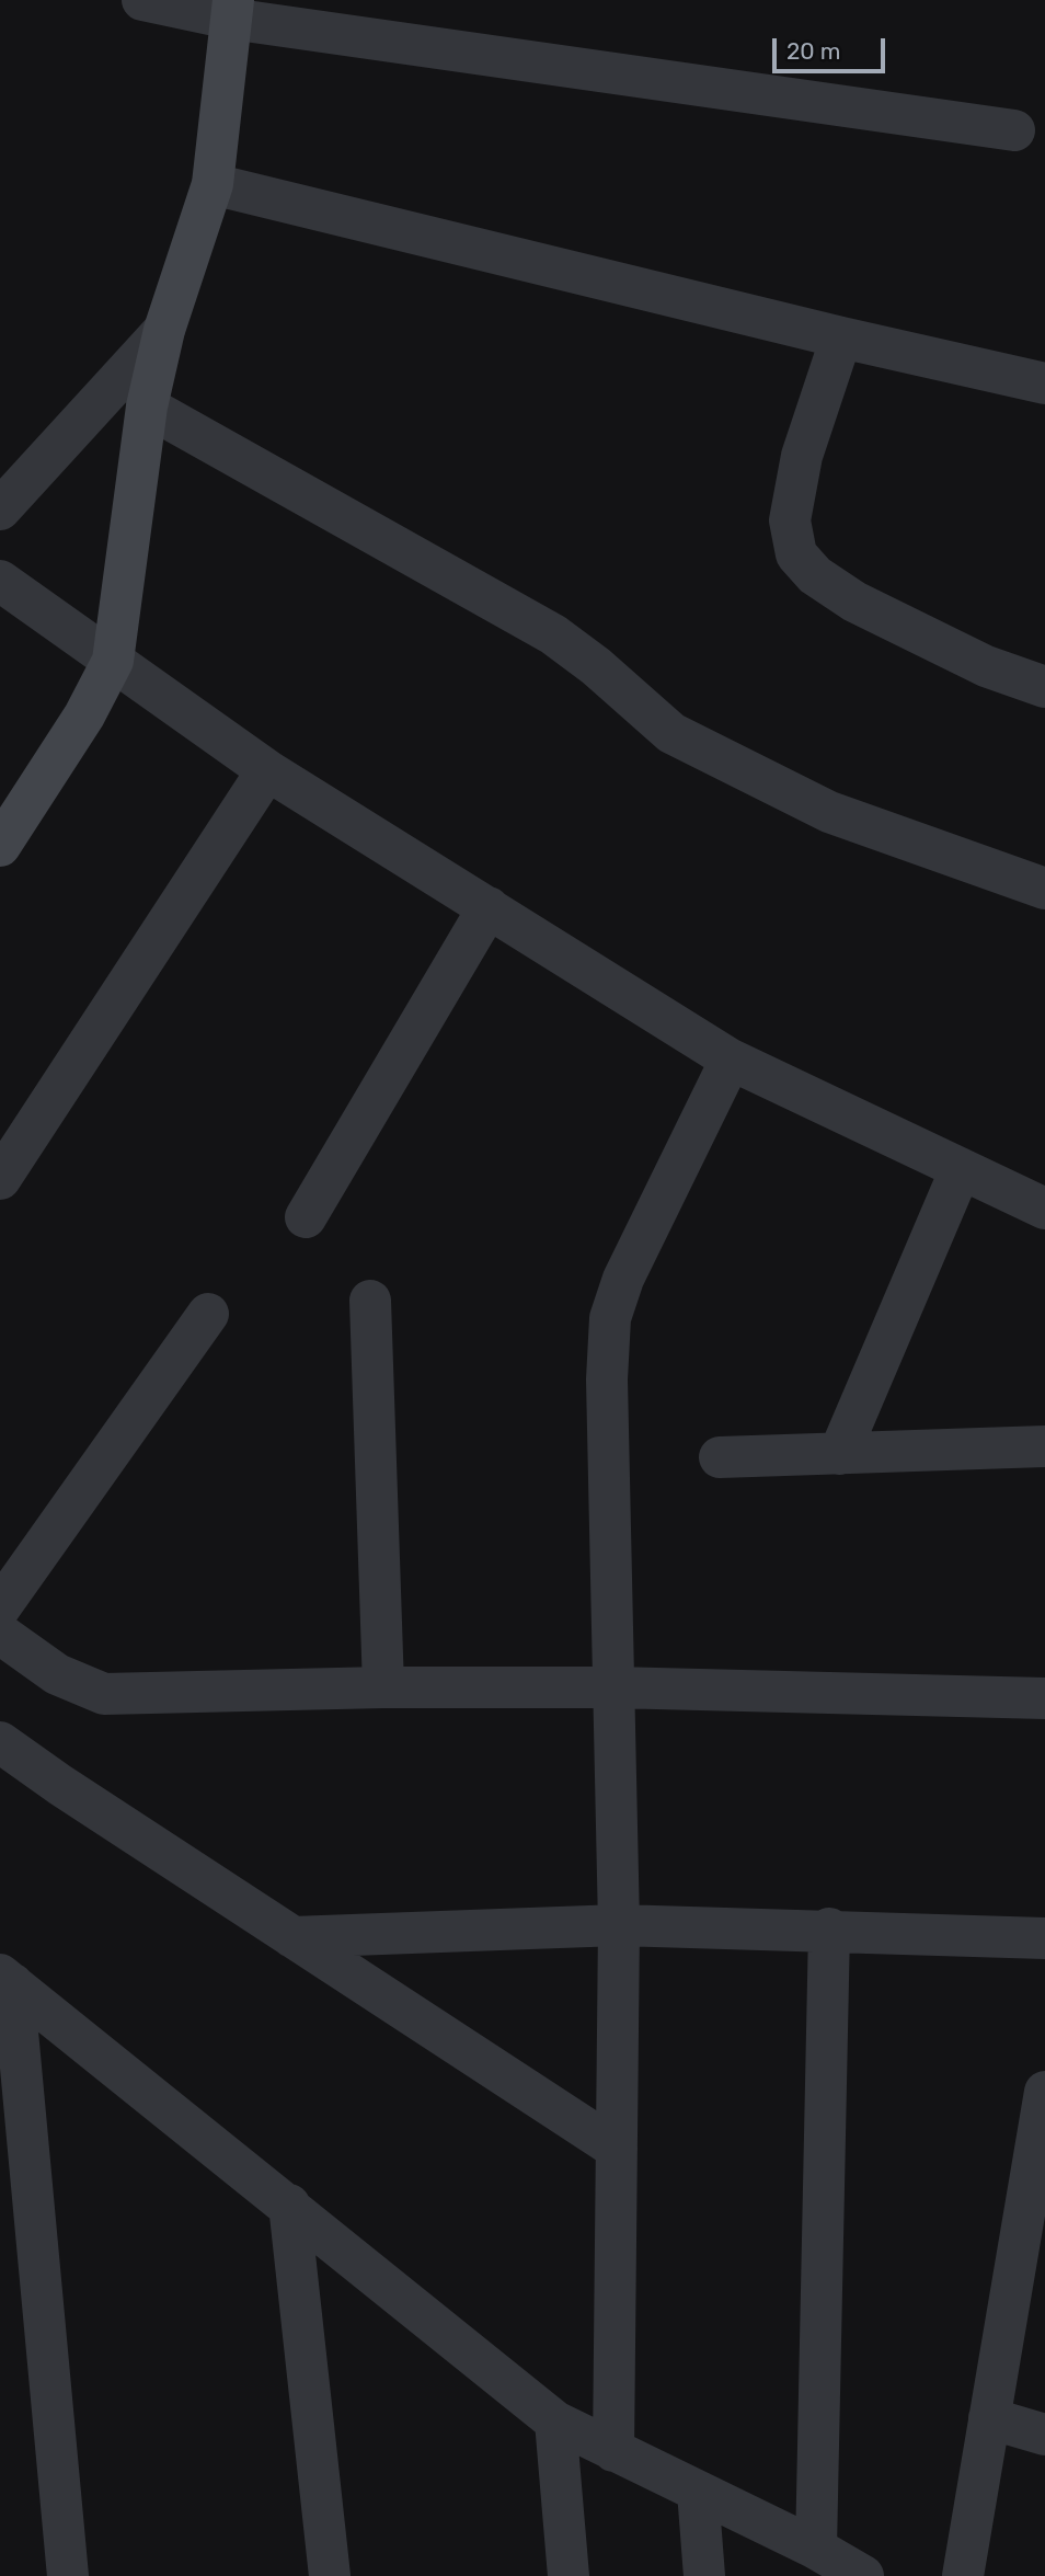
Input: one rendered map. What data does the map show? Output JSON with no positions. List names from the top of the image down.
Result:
{
  "scale_bar": "20 m"
}
